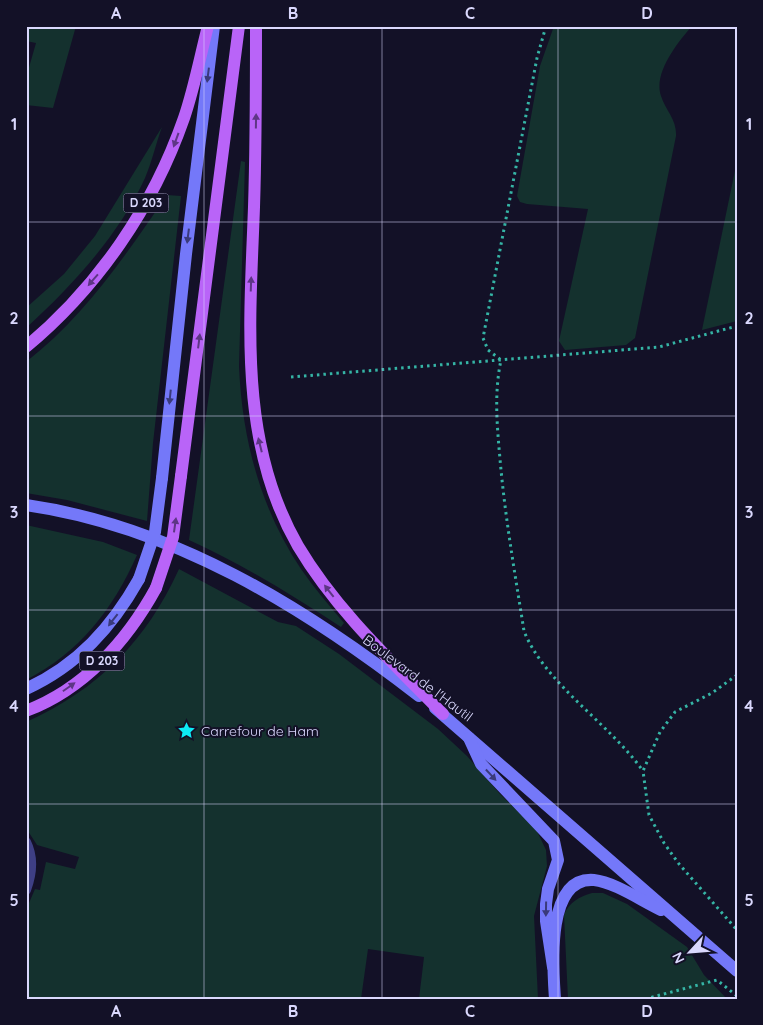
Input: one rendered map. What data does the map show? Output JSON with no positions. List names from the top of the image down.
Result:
{
  "streets": {
    "main road": ["D 203", "Boulevard de l'Hautil"]
  },
  "places": {
    "place": ["Carrefour de Ham"]
  },
  "north": "bottom left",
  "grid": {
    "columns": [
      "A",
      "B",
      "C",
      "D"
    ],
    "rows": [
      "1",
      "2",
      "3",
      "4",
      "5"
    ]
  }
}
